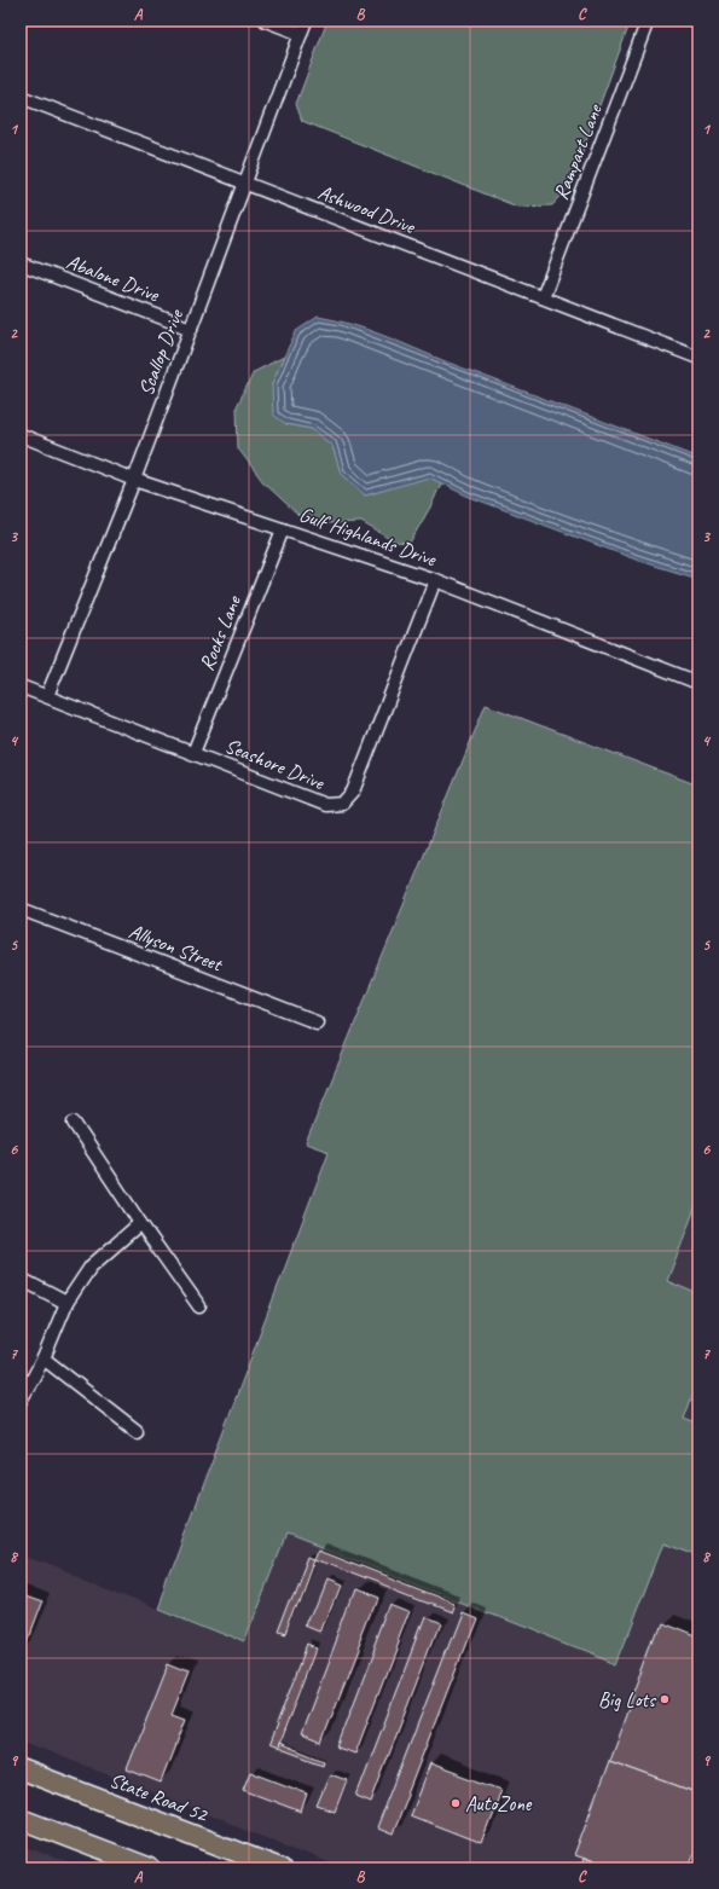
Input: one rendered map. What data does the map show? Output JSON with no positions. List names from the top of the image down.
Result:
{
  "streets": {
    "main road": ["State Road 52"],
    "street": [
      "Rampart Lane",
      "Ashwood Drive",
      "Abalone Drive",
      "Scallop Drive",
      "Gulf Highlands Drive",
      "Rocks Lane",
      "Seashore Drive",
      "Allyson Street"
    ]
  },
  "crossings": [
    ["Rampart Lane", "Ashwood Drive"],
    ["Ashwood Drive", "Scallop Drive"],
    ["Abalone Drive", "Scallop Drive"],
    ["Scallop Drive", "Gulf Highlands Drive"],
    ["Scallop Drive", "Seashore Drive"],
    ["Gulf Highlands Drive", "Rocks Lane"],
    ["Gulf Highlands Drive", "Seashore Drive"],
    ["Rocks Lane", "Seashore Drive"]
  ],
  "places": ["Big Lots", "AutoZone"],
  "grid": {
    "columns": ["A", "B", "C"],
    "rows": [
      "1",
      "2",
      "3",
      "4",
      "5",
      "6",
      "7",
      "8",
      "9"
    ]
  }
}
